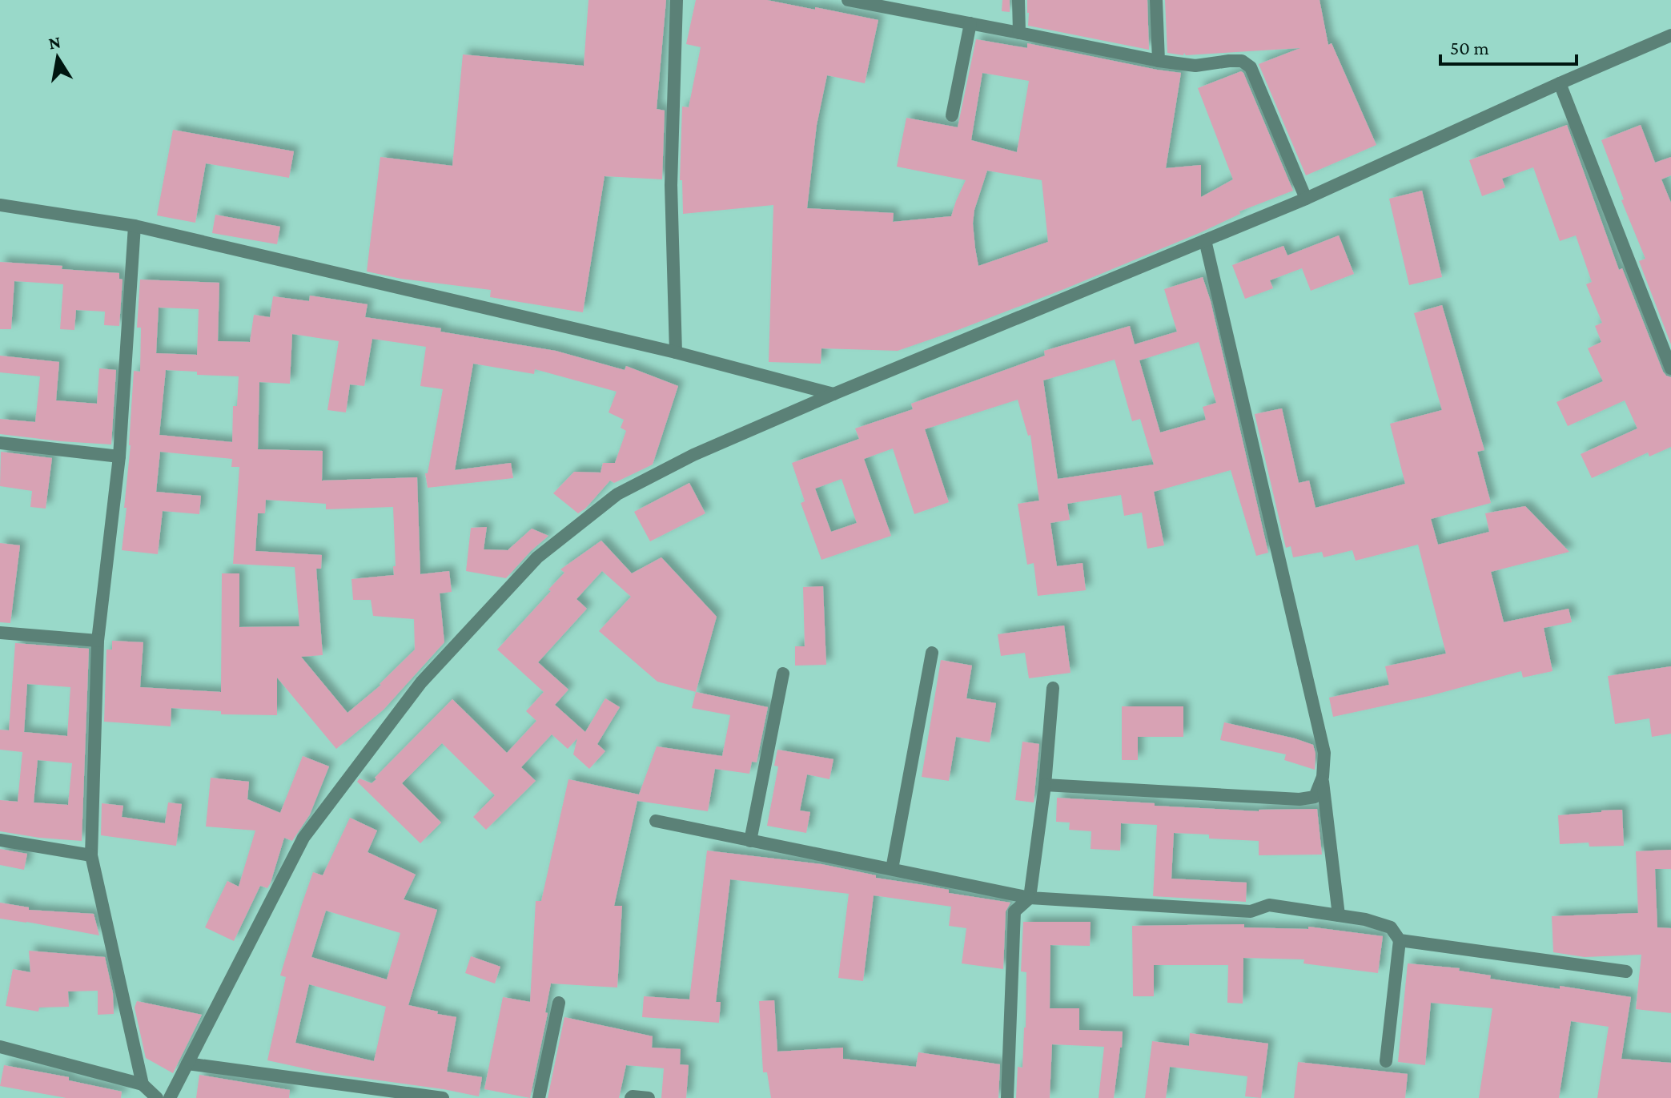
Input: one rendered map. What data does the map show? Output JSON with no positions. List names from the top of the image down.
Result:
{
  "scale_bar": "50 m",
  "north": "top"
}
